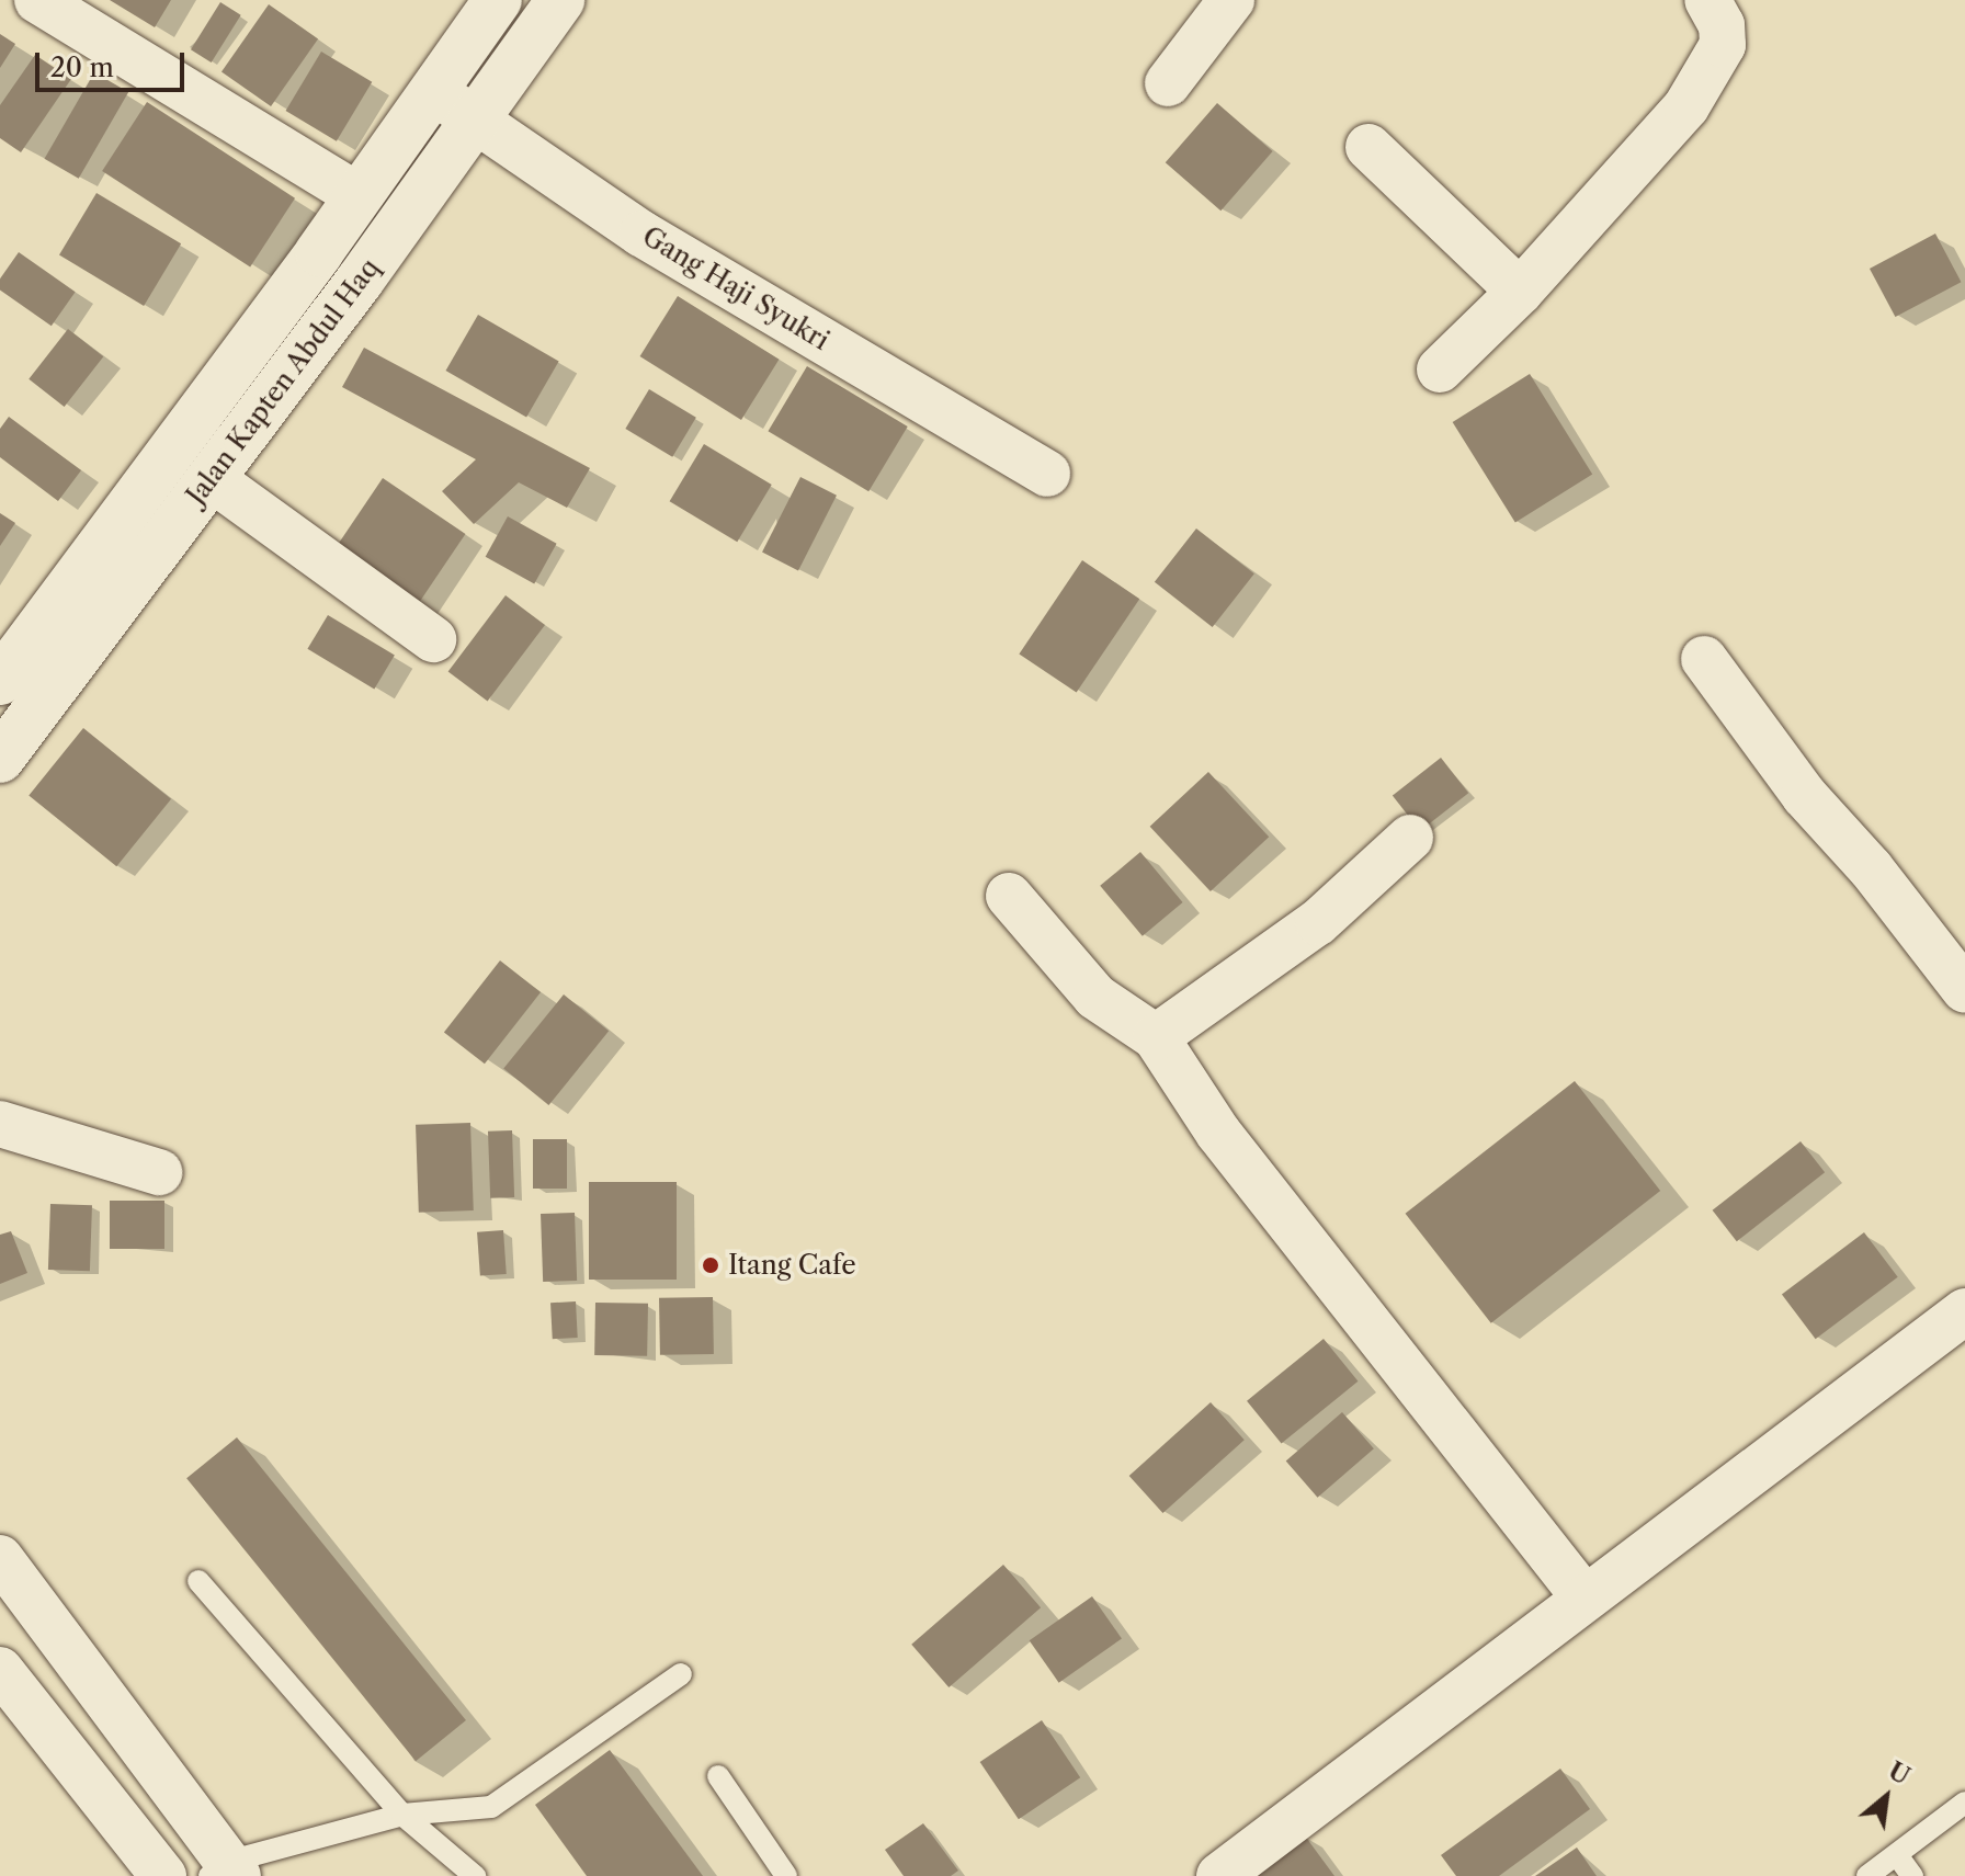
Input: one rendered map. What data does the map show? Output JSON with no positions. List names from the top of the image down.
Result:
{
  "streets": {
    "street": ["Gang Haji Syukri", "Jalan Kapten Abdul Haq"]
  },
  "crossings": [
    ["Gang Haji Syukri", "Jalan Kapten Abdul Haq"]
  ],
  "places": ["Itang Cafe"],
  "scale_bar": "20 m",
  "north": "top right"
}
